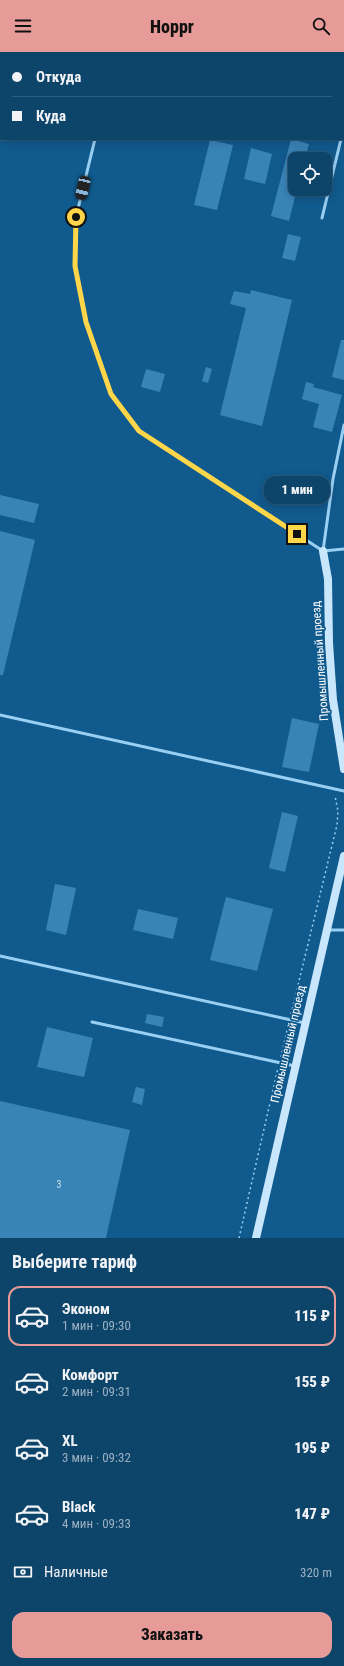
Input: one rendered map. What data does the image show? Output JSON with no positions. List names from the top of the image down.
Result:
{
  "streets": {
    "street": ["Промышленный проезд"]
  },
  "house_numbers": ["3"],
  "page": {
    "header": "Hoppr",
    "banner": ["Откуда", "Куда"],
    "bubble": "1 мин",
    "heading": "Выберите тариф",
    "list": [
      {
        "name": "Эконом",
        "note": "1 мин · 09:30",
        "value": "115 ₽"
      },
      {
        "name": "Комфорт",
        "note": "2 мин · 09:31",
        "value": "155 ₽"
      },
      {
        "name": "XL",
        "note": "3 мин · 09:32",
        "value": "195 ₽"
      },
      {
        "name": "Black",
        "note": "4 мин · 09:33",
        "value": "147 ₽"
      }
    ],
    "pay": ["Наличные", "320 m"],
    "buttons": "Заказать"
  }
}
